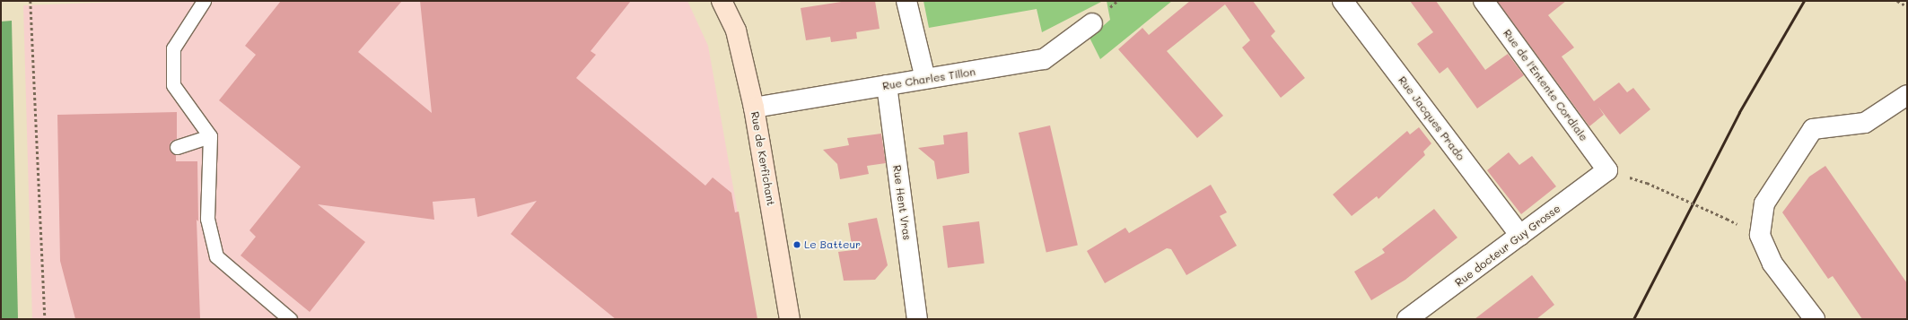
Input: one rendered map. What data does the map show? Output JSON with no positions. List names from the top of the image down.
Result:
{
  "streets": {
    "street": [
      "Rue Charles Tillon",
      "Rue de l'Entente Cordiale",
      "Rue Jacques Prado",
      "Rue de Kerfichant",
      "Rue Hent Vras",
      "Rue docteur Guy Grosse"
    ]
  },
  "crossings": [
    ["Rue Charles Tillon", "Rue de Kerfichant"],
    ["Rue Charles Tillon", "Rue Hent Vras"],
    ["Rue de l'Entente Cordiale", "Rue docteur Guy Grosse"],
    ["Rue Jacques Prado", "Rue docteur Guy Grosse"]
  ],
  "places": ["Le Batteur"]
}
